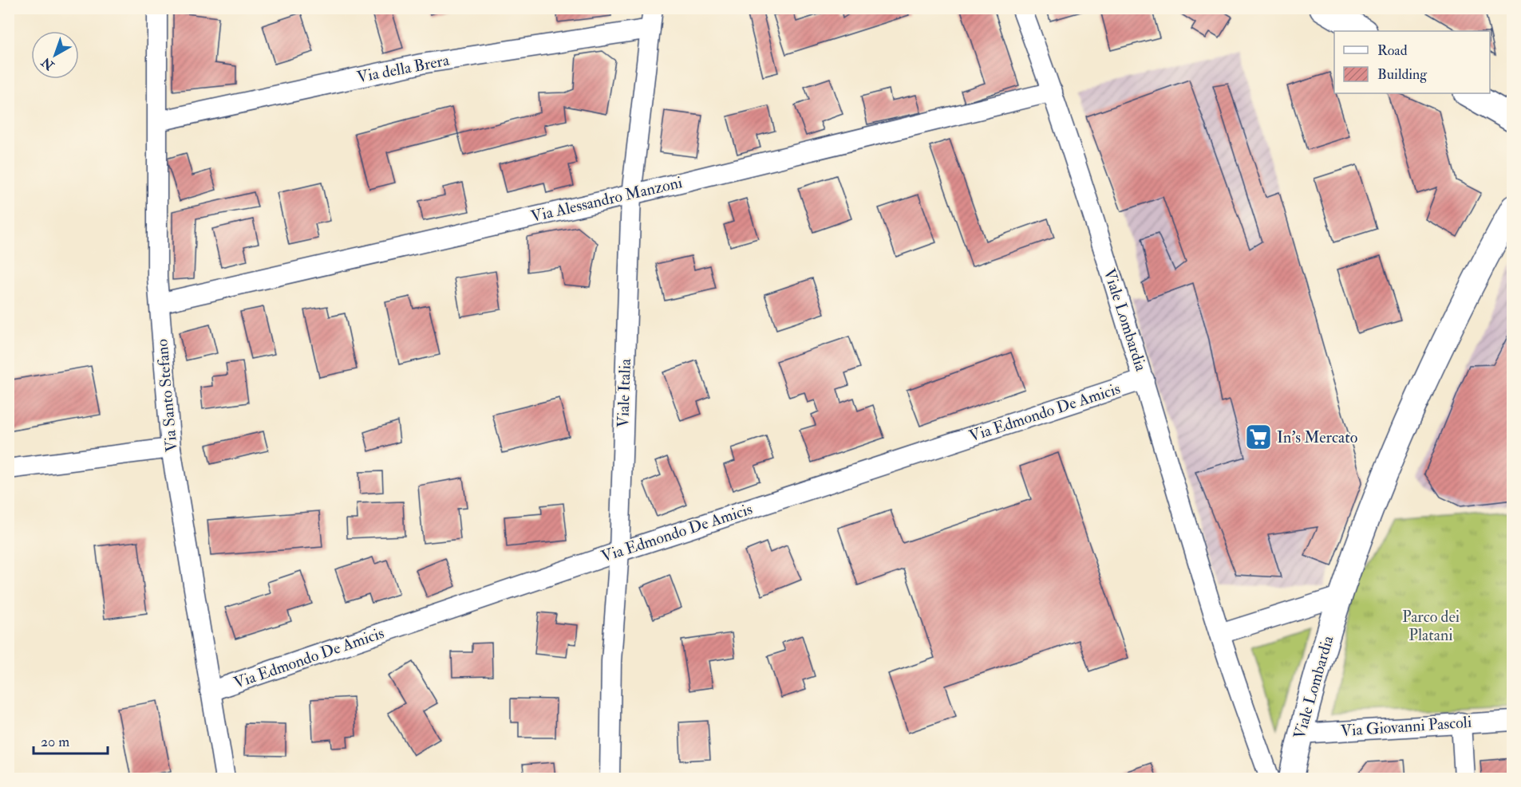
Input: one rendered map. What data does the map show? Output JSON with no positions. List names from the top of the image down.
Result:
{
  "streets": {
    "street": [
      "Via della Brera",
      "Via Alessandro Manzoni",
      "Viale Lombardia",
      "Viale Italia",
      "Via Santo Stefano",
      "Via Edmondo De Amicis",
      "Via Giovanni Pascoli"
    ]
  },
  "crossings": [
    ["Via della Brera", "Viale Italia"],
    ["Via della Brera", "Via Santo Stefano"],
    ["Via Alessandro Manzoni", "Viale Lombardia"],
    ["Via Alessandro Manzoni", "Viale Italia"],
    ["Via Alessandro Manzoni", "Via Santo Stefano"],
    ["Viale Lombardia", "Via Edmondo De Amicis"],
    ["Viale Lombardia", "Via Giovanni Pascoli"],
    ["Viale Italia", "Via Edmondo De Amicis"],
    ["Via Santo Stefano", "Via Edmondo De Amicis"]
  ],
  "parks": ["Parco dei Platani"],
  "places": {
    "supermarket": ["In's Mercato"]
  },
  "legend": ["Road", "Building"],
  "scale_bar": "20 m",
  "north": "bottom left"
}
